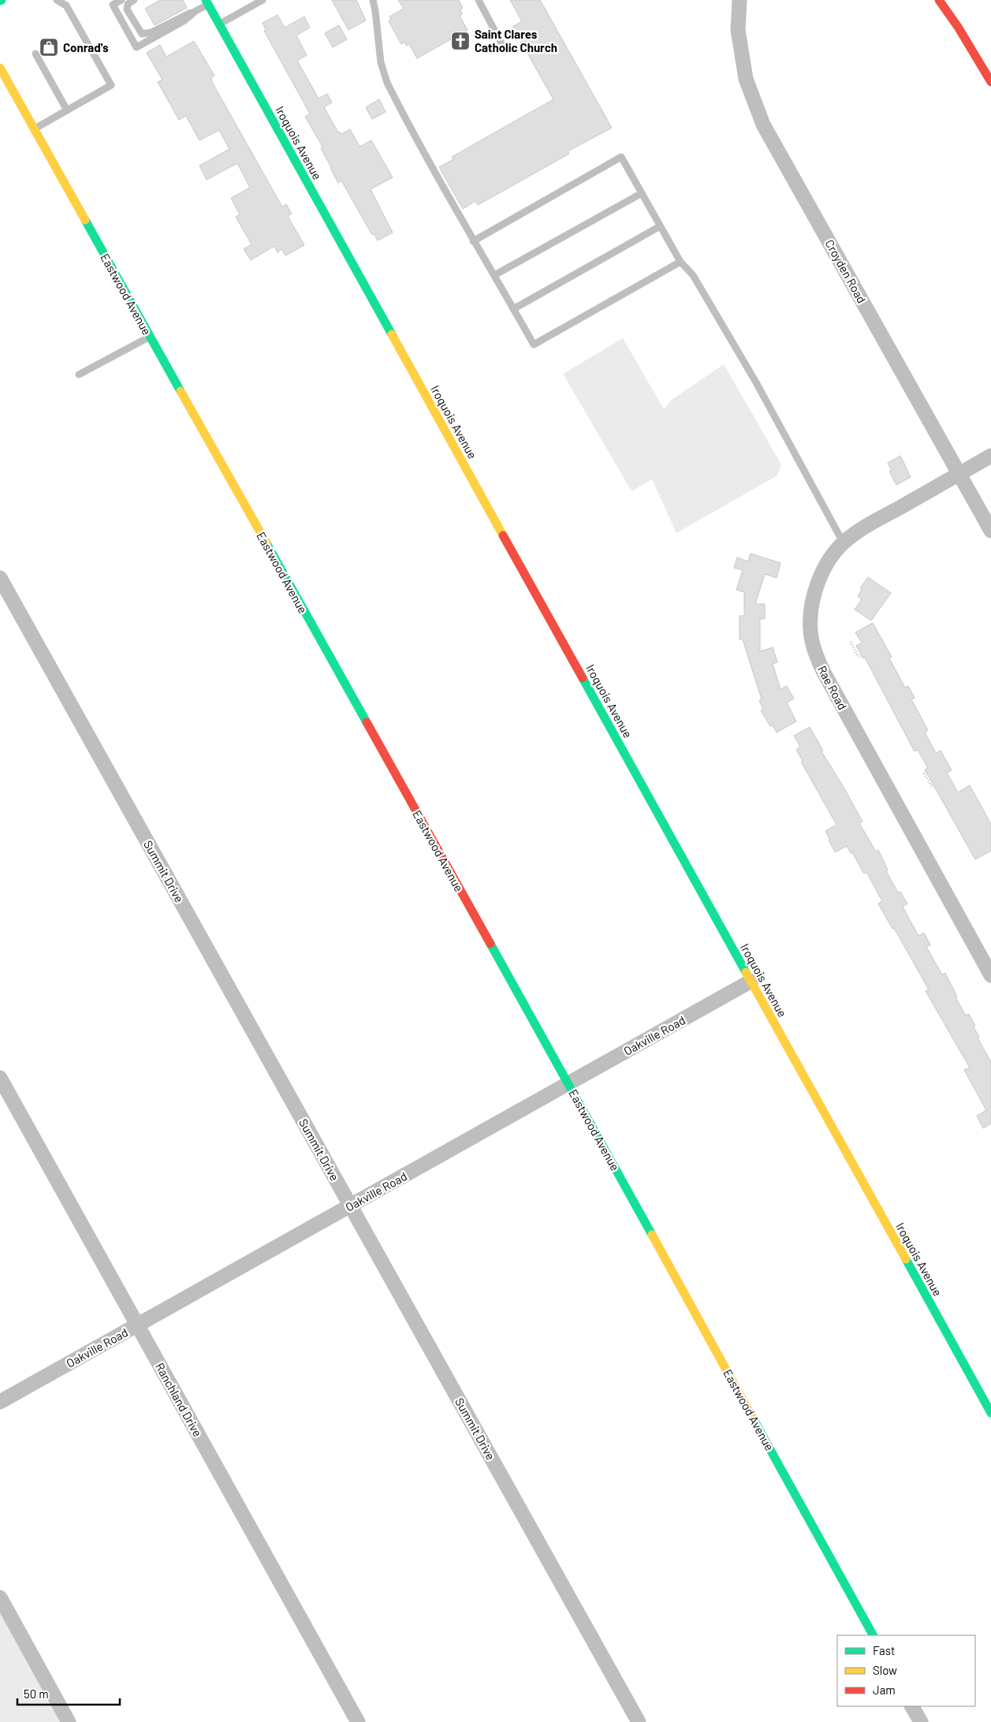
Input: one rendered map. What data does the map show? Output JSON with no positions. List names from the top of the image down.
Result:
{
  "streets": {
    "street": [
      "Iroquois Avenue",
      "Croyden Road",
      "Eastwood Avenue",
      "Rae Road",
      "Summit Drive",
      "Oakville Road",
      "Ranchland Drive"
    ]
  },
  "crossings": [
    ["Iroquois Avenue", "Oakville Road"],
    ["Croyden Road", "Rae Road"],
    ["Eastwood Avenue", "Oakville Road"],
    ["Summit Drive", "Oakville Road"],
    ["Oakville Road", "Ranchland Drive"]
  ],
  "places": {
    "church": ["Saint Clares Catholic Church"],
    "shop": ["Conrad's"]
  },
  "legend": ["Fast", "Slow", "Jam"],
  "scale_bar": "50 m"
}
